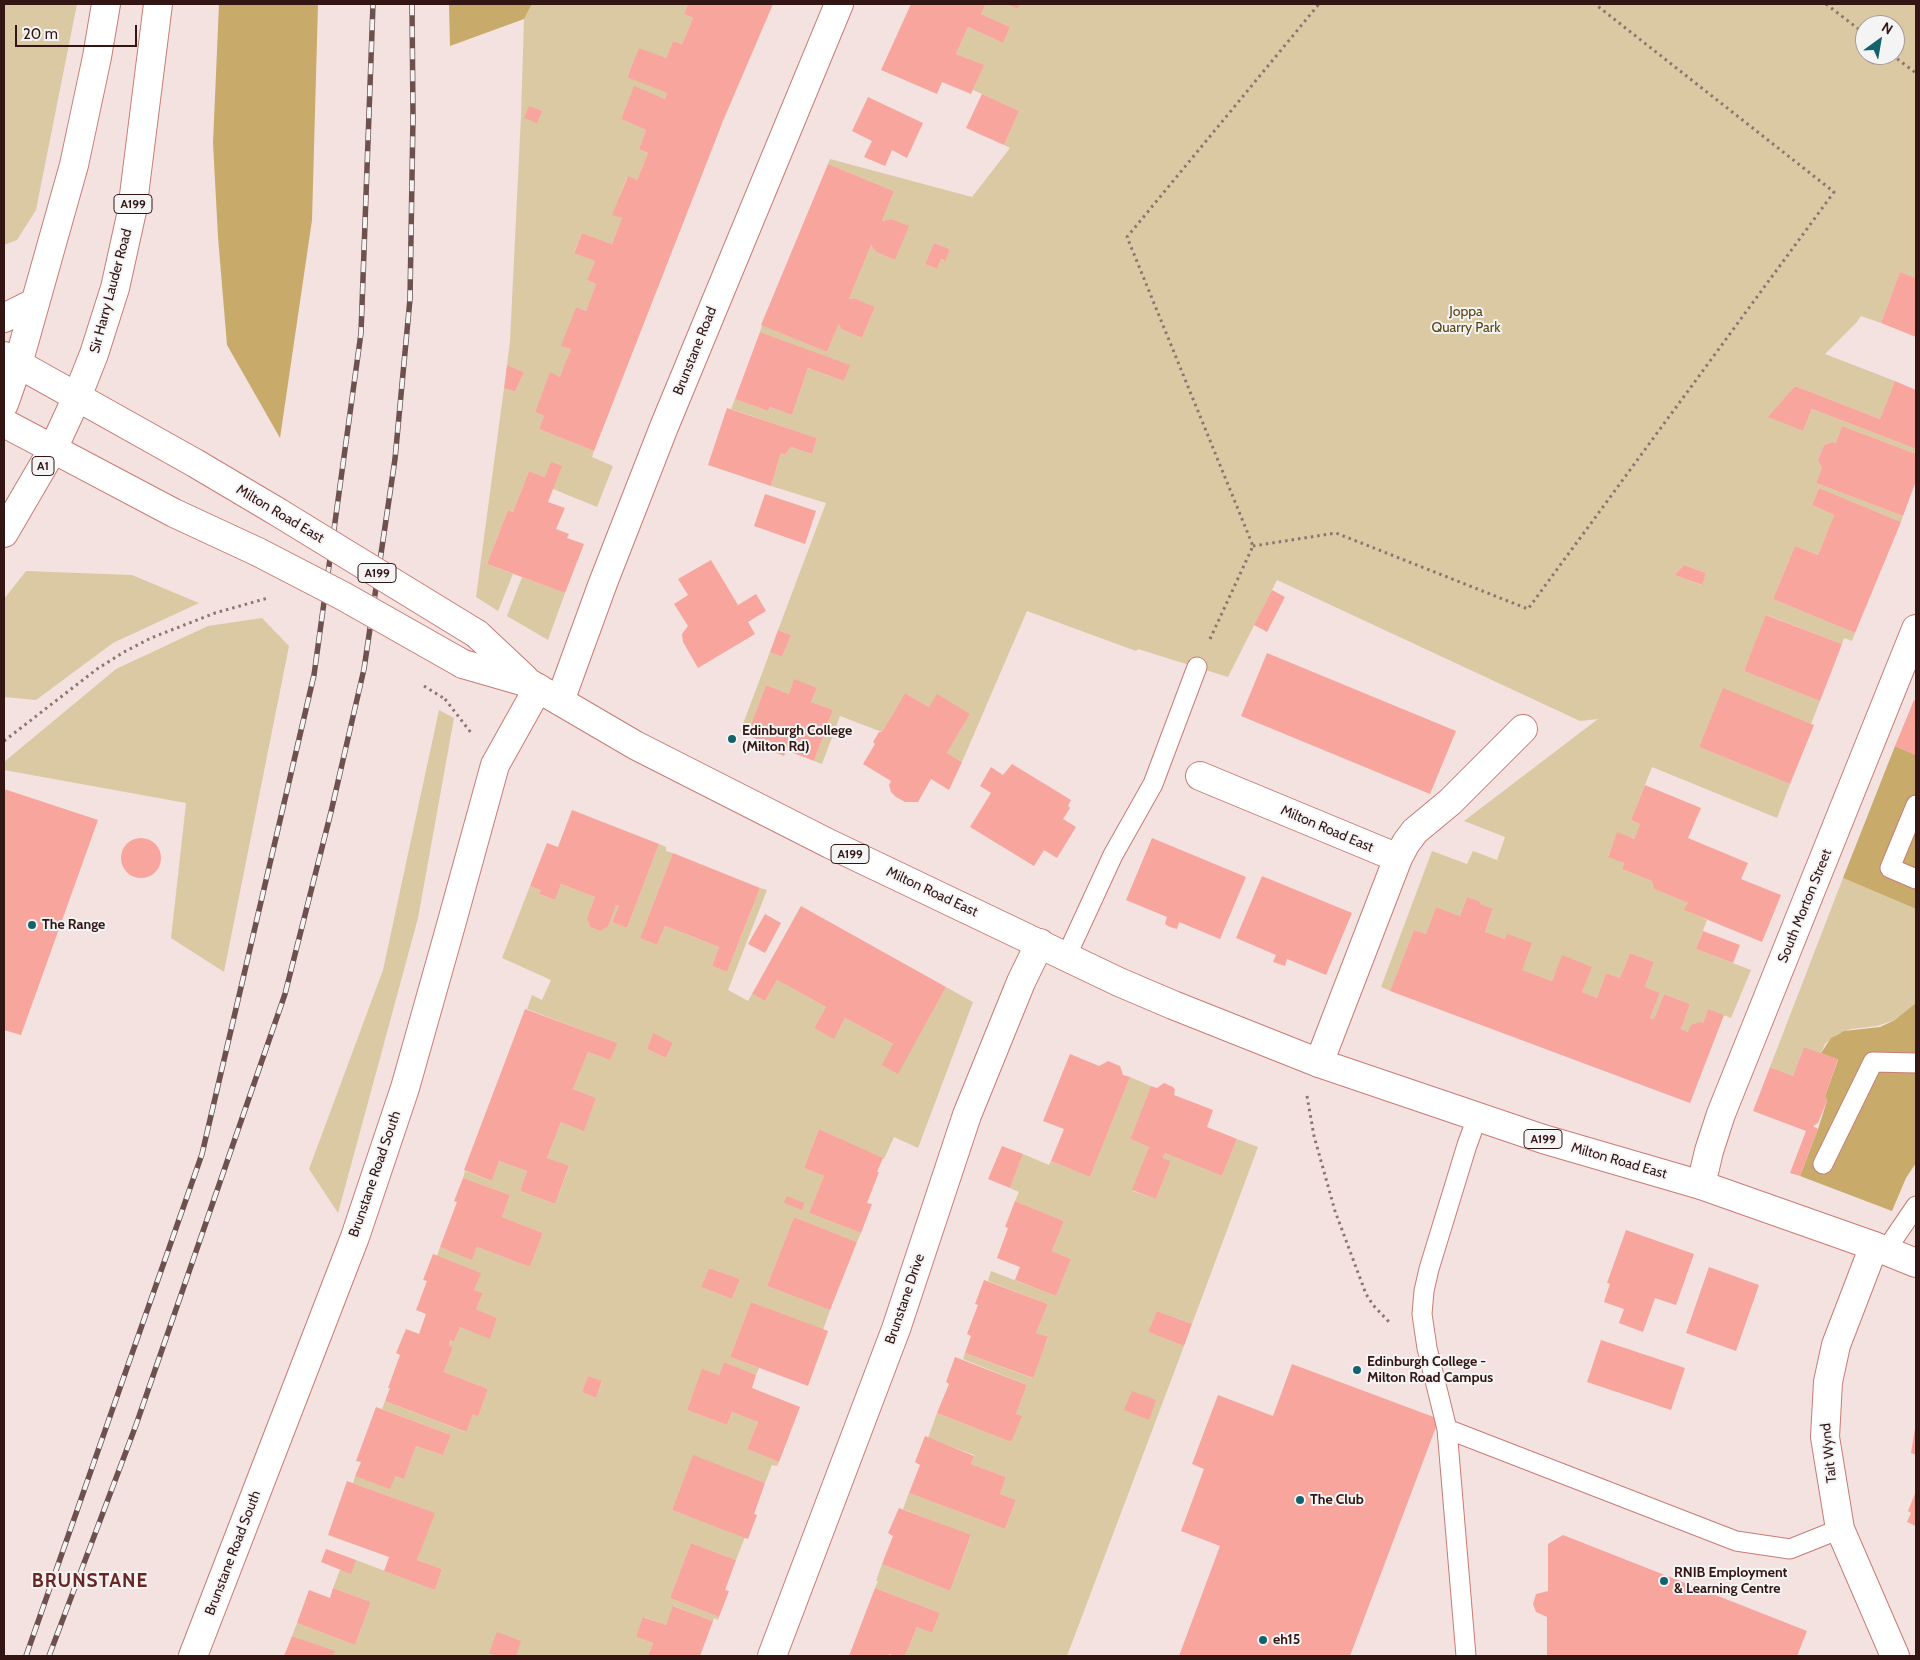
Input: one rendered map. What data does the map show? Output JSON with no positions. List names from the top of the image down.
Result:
{
  "streets": {
    "street": [
      "A199",
      "Sir Harry Lauder Road",
      "Brunstane Road",
      "A1",
      "Milton Road East",
      "South Morton Street",
      "Brunstane Road South",
      "Brunstane Drive",
      "Tait Wynd"
    ]
  },
  "crossings": [
    ["Sir Harry Lauder Road", "A1"],
    ["Sir Harry Lauder Road", "Milton Road East"],
    ["Brunstane Road", "Milton Road East"],
    ["Brunstane Road", "Brunstane Road South"],
    ["A1", "Milton Road East"],
    ["Milton Road East", "South Morton Street"],
    ["Milton Road East", "Brunstane Road South"],
    ["Milton Road East", "Brunstane Drive"],
    ["Milton Road East", "Tait Wynd"]
  ],
  "districts": ["BRUNSTANE"],
  "parks": ["Joppa Quarry Park"],
  "places": [
    "Edinburgh College (Milton Rd)",
    "The Range",
    "Edinburgh College - Milton Road Campus",
    "The Club",
    "RNIB Employment & Learning Centre",
    "eh15"
  ],
  "scale_bar": "20 m",
  "north": "top right"
}
